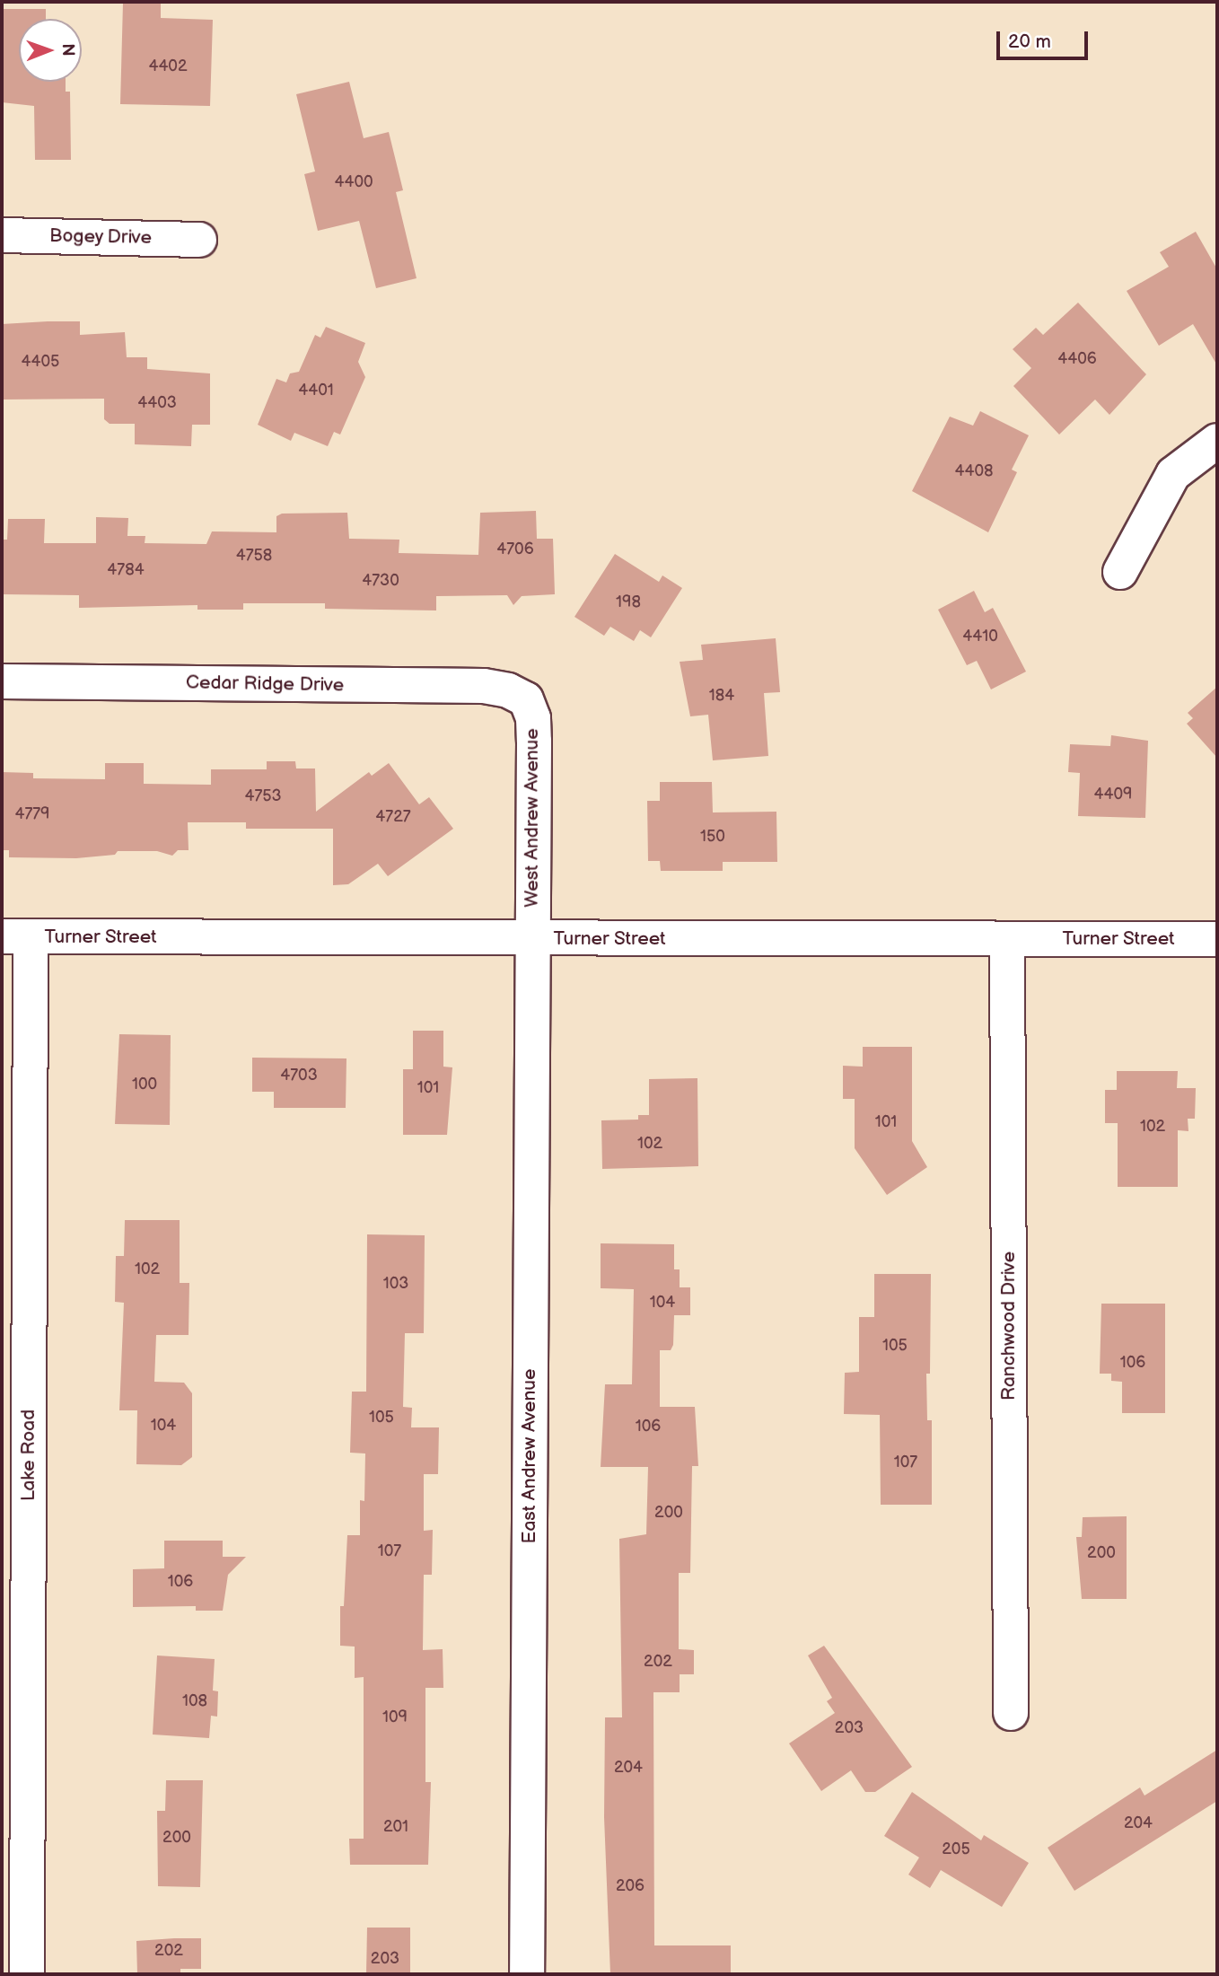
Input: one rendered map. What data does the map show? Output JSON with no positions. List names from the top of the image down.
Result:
{
  "streets": {
    "street": [
      "Bogey Drive",
      "Cedar Ridge Drive",
      "West Andrew Avenue",
      "Turner Street",
      "Ranchwood Drive",
      "Lake Road",
      "East Andrew Avenue"
    ]
  },
  "crossings": [
    ["Cedar Ridge Drive", "West Andrew Avenue"],
    ["West Andrew Avenue", "Turner Street"],
    ["West Andrew Avenue", "East Andrew Avenue"],
    ["Turner Street", "Ranchwood Drive"],
    ["Turner Street", "Lake Road"],
    ["Turner Street", "East Andrew Avenue"]
  ],
  "house_numbers": [
    "4402",
    "4400",
    "4406",
    "4405",
    "4401",
    "4403",
    "4408",
    "4706",
    "4758",
    "4784",
    "4730",
    "198",
    "4410",
    "184",
    "4409",
    "4753",
    "4779",
    "4727",
    "150",
    "4703",
    "100",
    "101",
    "101",
    "102",
    "102",
    "102",
    "103",
    "104",
    "105",
    "106",
    "105",
    "104",
    "106",
    "107",
    "200",
    "107",
    "200",
    "106",
    "202",
    "108",
    "109",
    "203",
    "204",
    "204",
    "201",
    "200",
    "205",
    "206",
    "202",
    "203"
  ],
  "scale_bar": "20 m",
  "north": "right"
}
